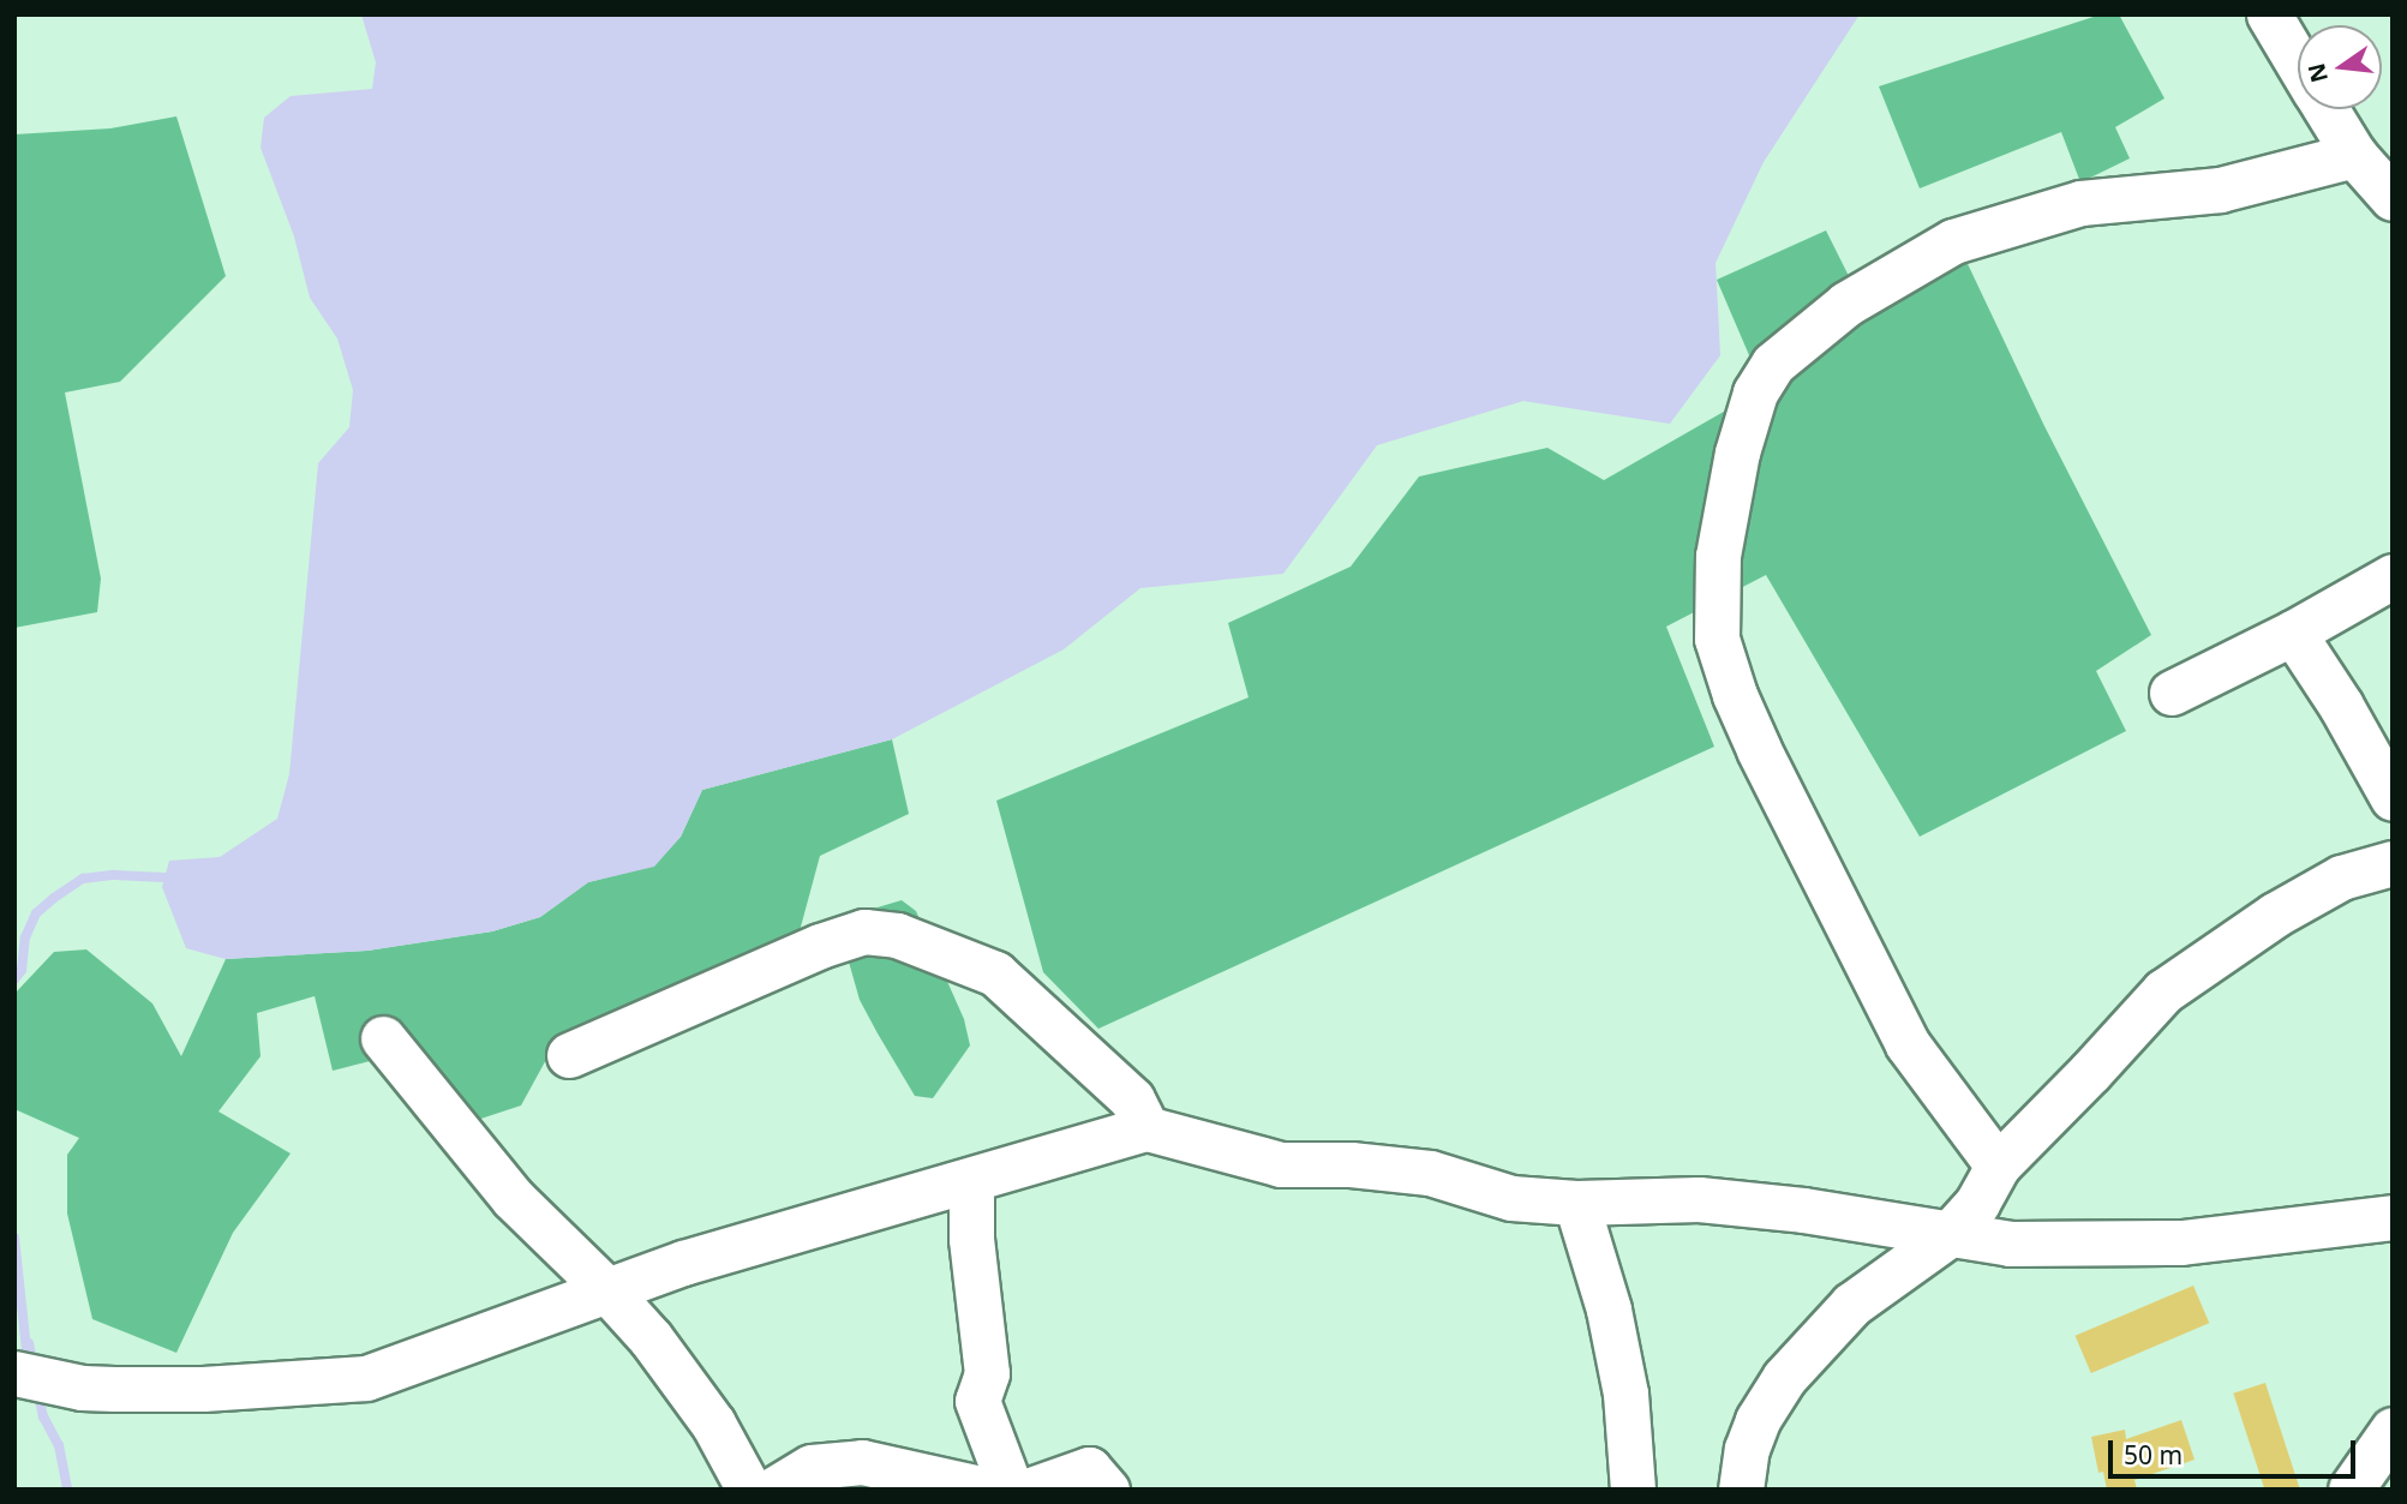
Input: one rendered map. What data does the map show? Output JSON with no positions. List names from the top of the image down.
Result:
{
  "scale_bar": "50 m",
  "north": "left"
}
